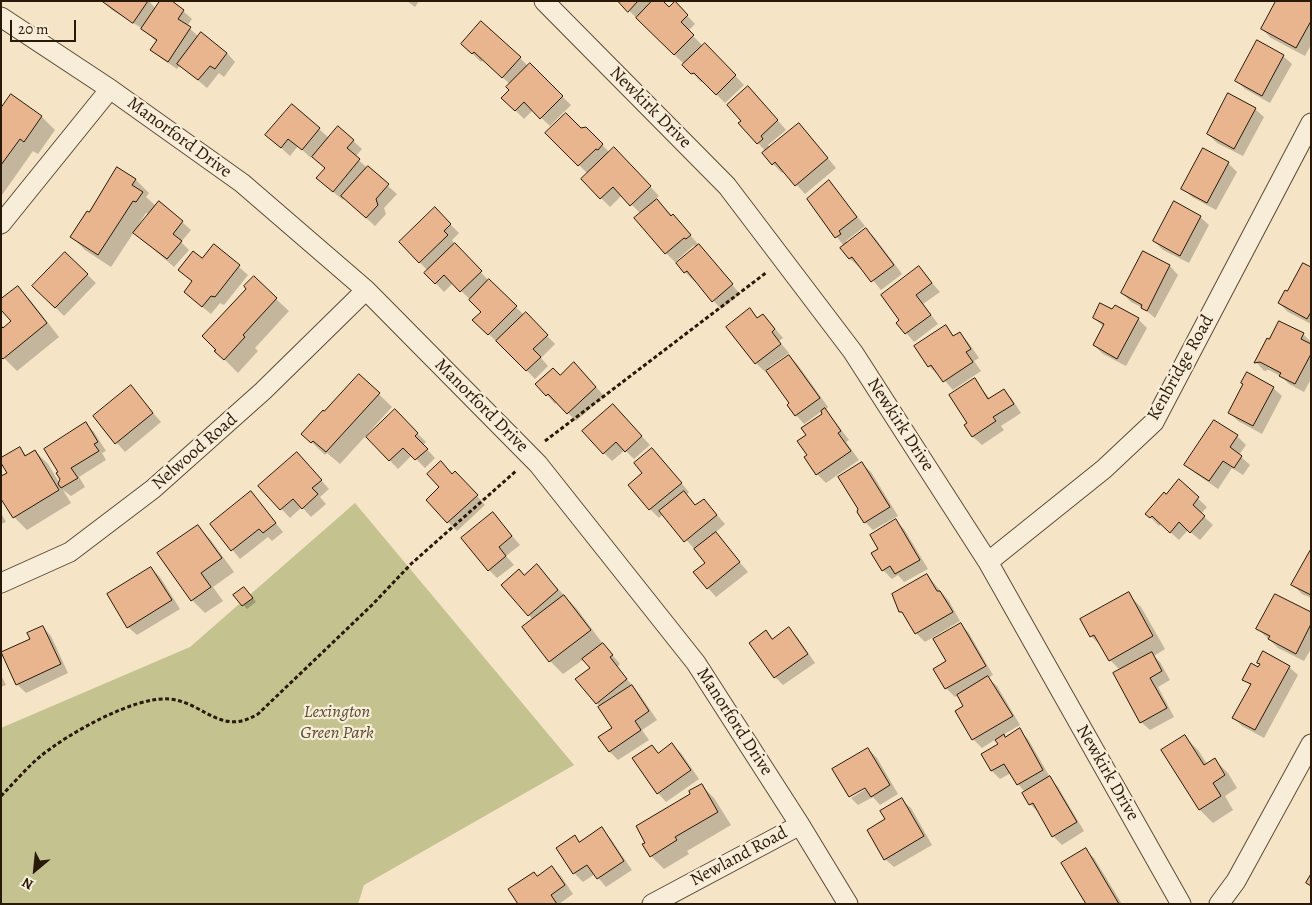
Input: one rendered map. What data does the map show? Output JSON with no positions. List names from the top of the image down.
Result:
{
  "streets": {
    "street": [
      "Newkirk Drive",
      "Manorford Drive",
      "Kenbridge Road",
      "Nelwood Road",
      "Newland Road"
    ]
  },
  "crossings": [
    ["Newkirk Drive", "Kenbridge Road"],
    ["Manorford Drive", "Nelwood Road"],
    ["Manorford Drive", "Newland Road"]
  ],
  "parks": ["Lexington Green Park"],
  "scale_bar": "20 m",
  "north": "bottom left"
}
